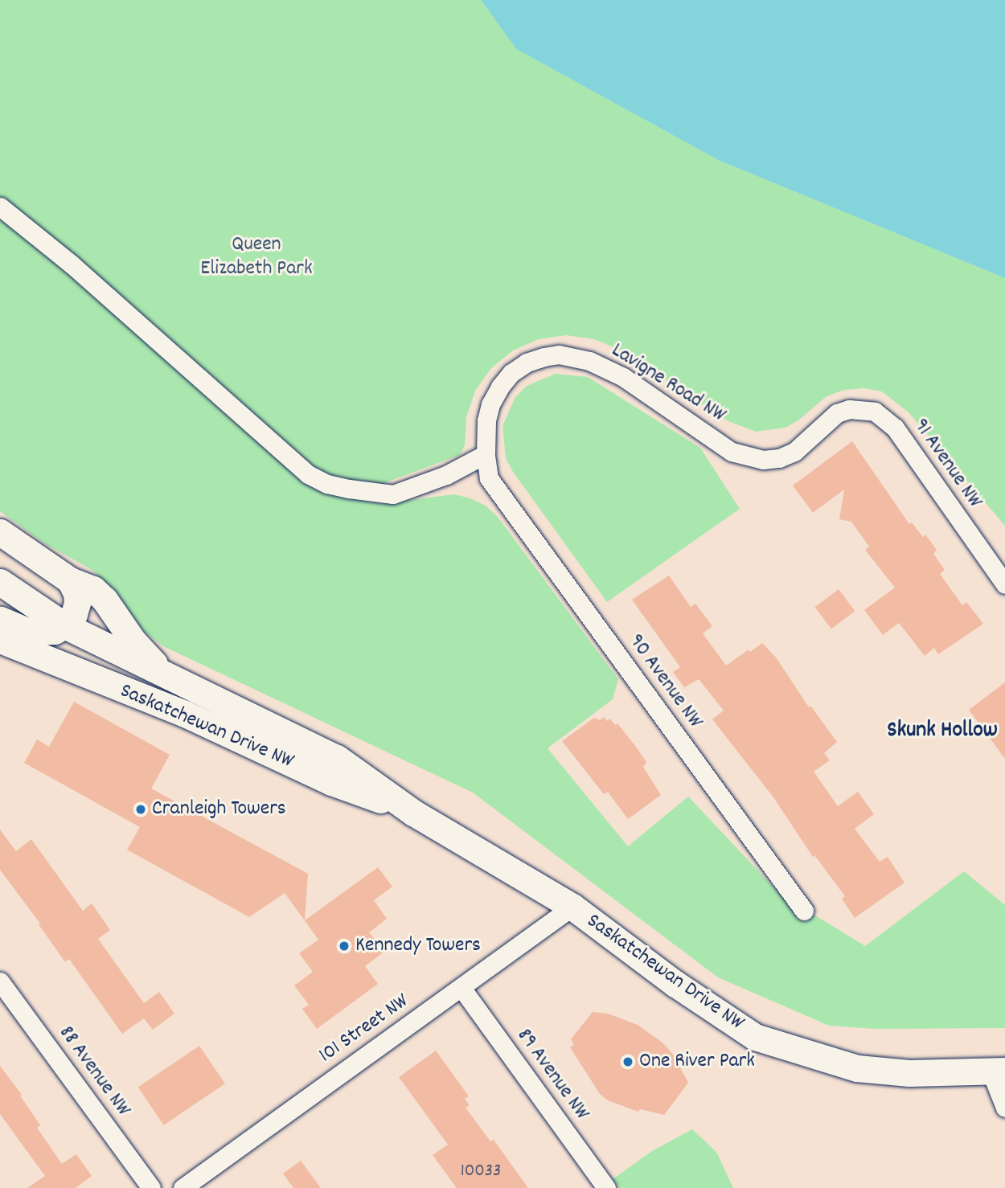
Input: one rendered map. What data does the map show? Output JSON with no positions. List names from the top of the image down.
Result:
{
  "streets": {
    "main road": ["Saskatchewan Drive NW"],
    "street": [
      "Lavigne Road NW",
      "91 Avenue NW",
      "90 Avenue NW",
      "101 Street NW",
      "88 Avenue NW",
      "89 Avenue NW"
    ]
  },
  "crossings": [
    ["Lavigne Road NW", "91 Avenue NW"],
    ["Lavigne Road NW", "90 Avenue NW"],
    ["Saskatchewan Drive NW", "101 Street NW"],
    ["101 Street NW", "89 Avenue NW"]
  ],
  "districts": ["Skunk Hollow"],
  "parks": ["Queen Elizabeth Park"],
  "places": ["Cranleigh Towers", "Kennedy Towers", "One River Park"],
  "house_numbers": ["10033"]
}
